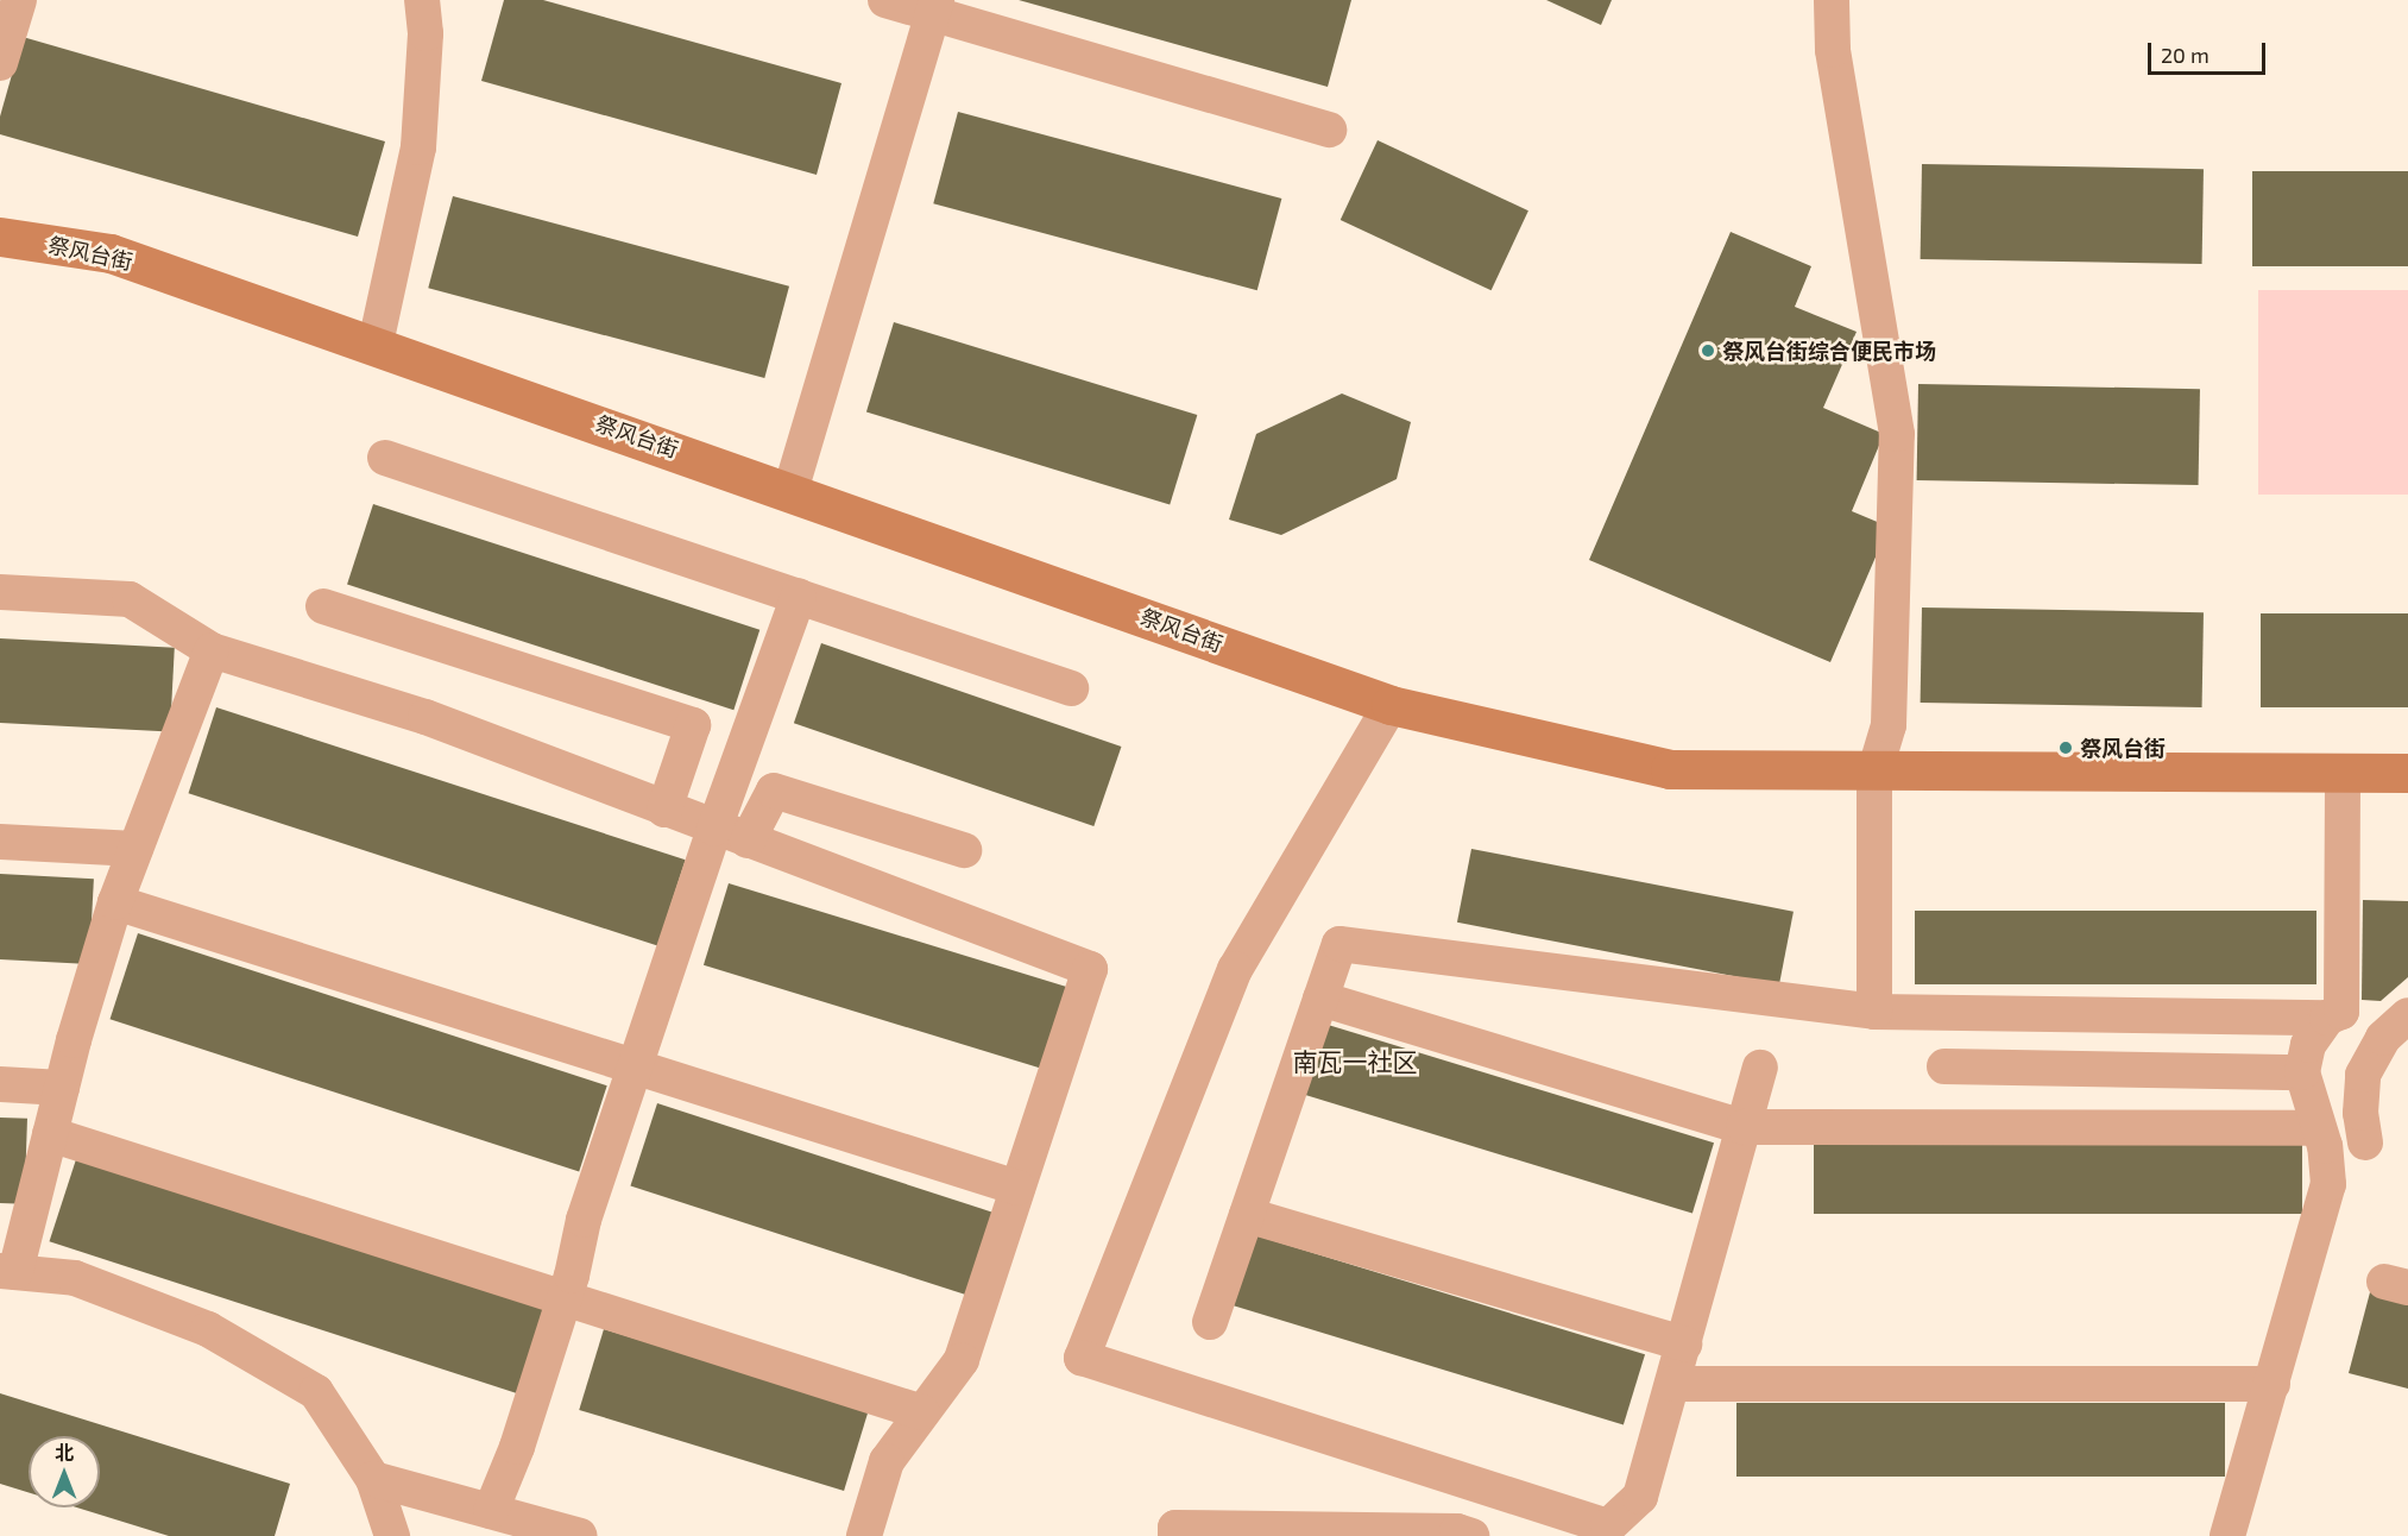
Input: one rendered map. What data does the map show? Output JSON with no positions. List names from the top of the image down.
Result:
{
  "streets": {
    "main road": ["祭风台街"]
  },
  "districts": ["南瓦一社区"],
  "places": ["祭风台街综合便民市场", "祭风台街"],
  "scale_bar": "20 m",
  "north": "top"
}
